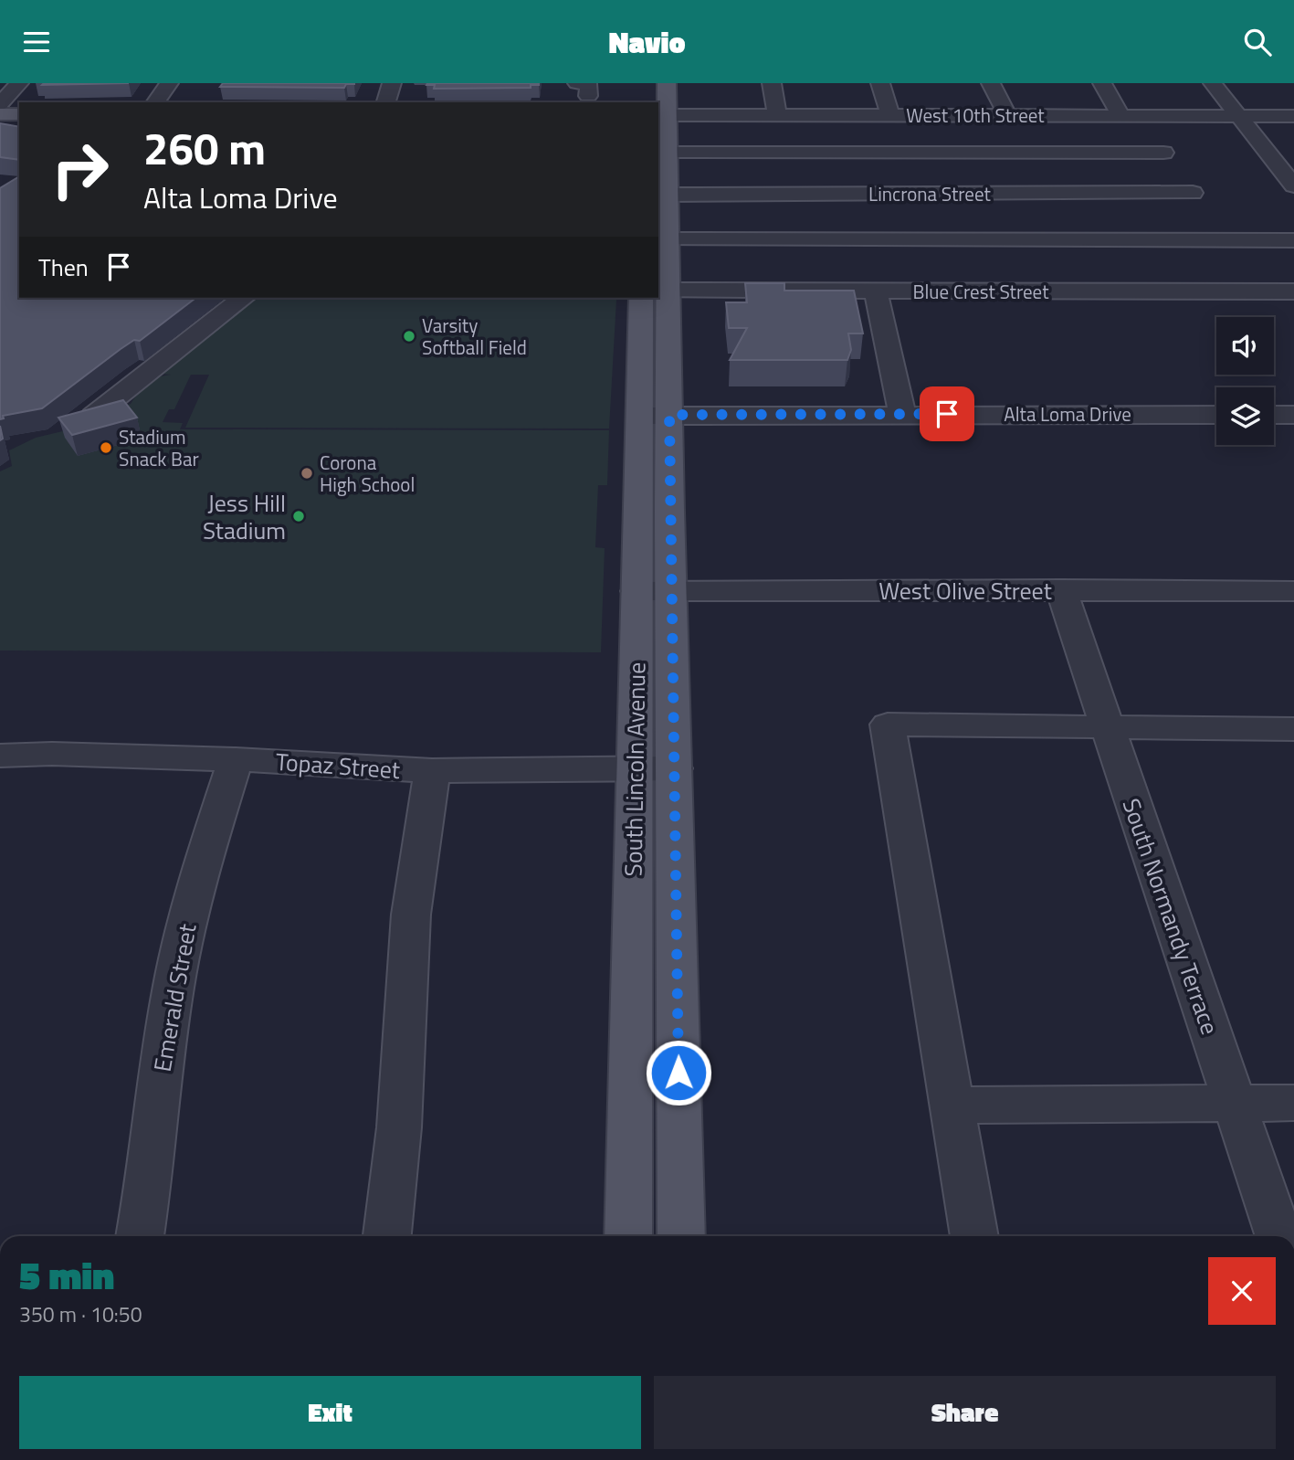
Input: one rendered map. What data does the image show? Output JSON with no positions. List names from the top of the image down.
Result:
{
  "streets": {
    "main road": ["South Lincoln Avenue"],
    "street": [
      "West 10th Street",
      "Lincrona Street",
      "Blue Crest Street",
      "Alta Loma Drive",
      "West Olive Street",
      "Topaz Street",
      "South Normandy Terrace",
      "Emerald Street"
    ]
  },
  "crossings": [
    ["West 10th Street", "South Lincoln Avenue"],
    ["Lincrona Street", "South Lincoln Avenue"],
    ["Blue Crest Street", "South Lincoln Avenue"],
    ["Alta Loma Drive", "South Lincoln Avenue"],
    ["West Olive Street", "South Lincoln Avenue"],
    ["West Olive Street", "South Normandy Terrace"],
    ["Topaz Street", "South Lincoln Avenue"],
    ["Topaz Street", "Emerald Street"]
  ],
  "places": [
    "Varsity Softball Field",
    "Stadium Snack Bar",
    "Corona High School",
    "Jess Hill Stadium"
  ],
  "page": {
    "header": "Navio",
    "turn": ["260 m", "Alta Loma Drive"],
    "then": "Then",
    "heading": ["5 min", "350 m · 10:50"],
    "buttons": ["Exit", "Share"]
  }
}
